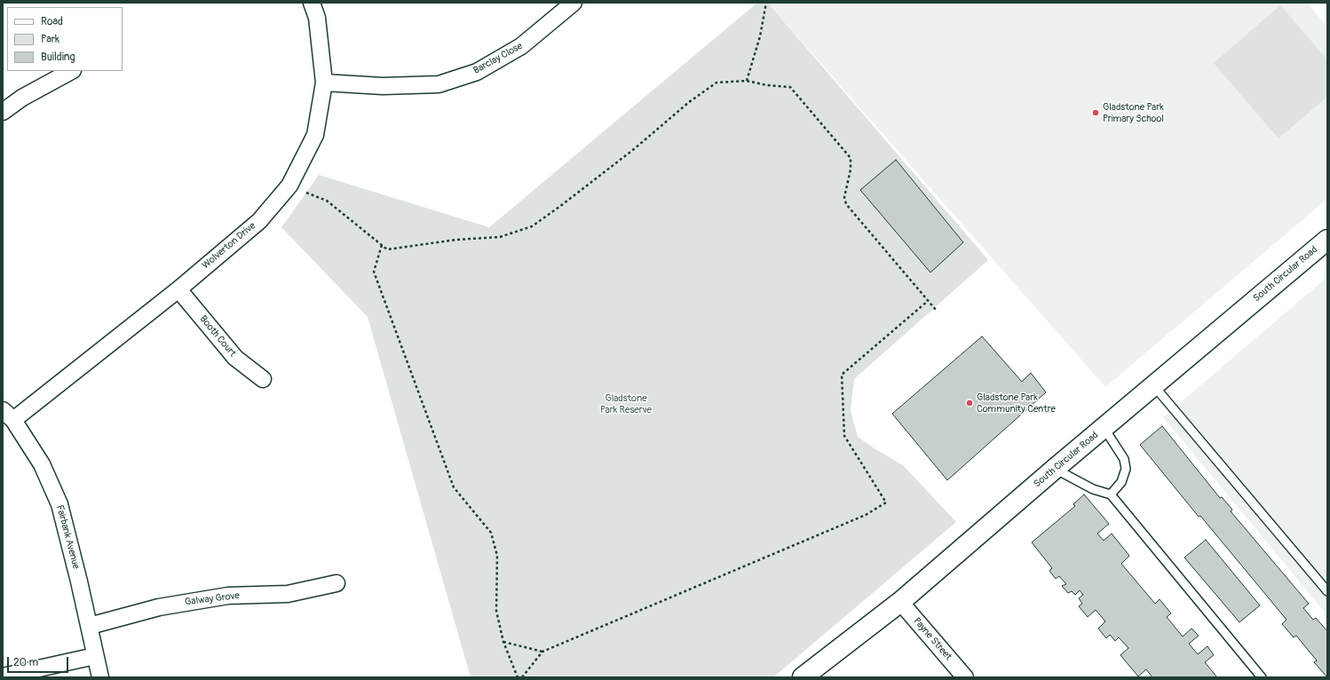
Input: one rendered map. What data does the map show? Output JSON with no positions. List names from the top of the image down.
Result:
{
  "streets": {
    "street": [
      "Barclay Close",
      "Wolverton Drive",
      "South Circular Road",
      "Booth Court",
      "Fairbank Avenue",
      "Galway Grove",
      "Payne Street"
    ]
  },
  "crossings": [
    ["Barclay Close", "Wolverton Drive"],
    ["Wolverton Drive", "Booth Court"],
    ["Wolverton Drive", "Fairbank Avenue"],
    ["South Circular Road", "Payne Street"],
    ["Fairbank Avenue", "Galway Grove"]
  ],
  "parks": ["Gladstone Park Reserve"],
  "places": ["Gladstone Park Primary School", "Gladstone Park Community Centre"],
  "legend": ["Road", "Park", "Building"],
  "scale_bar": "20 m"
}
